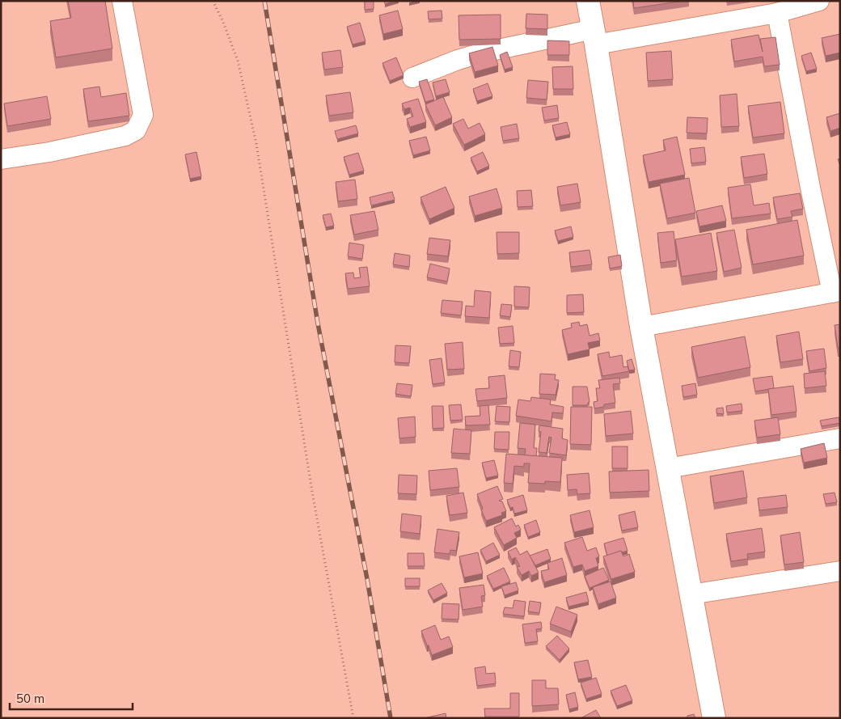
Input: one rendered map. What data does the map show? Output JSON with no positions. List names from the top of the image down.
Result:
{
  "scale_bar": "50 m"
}
